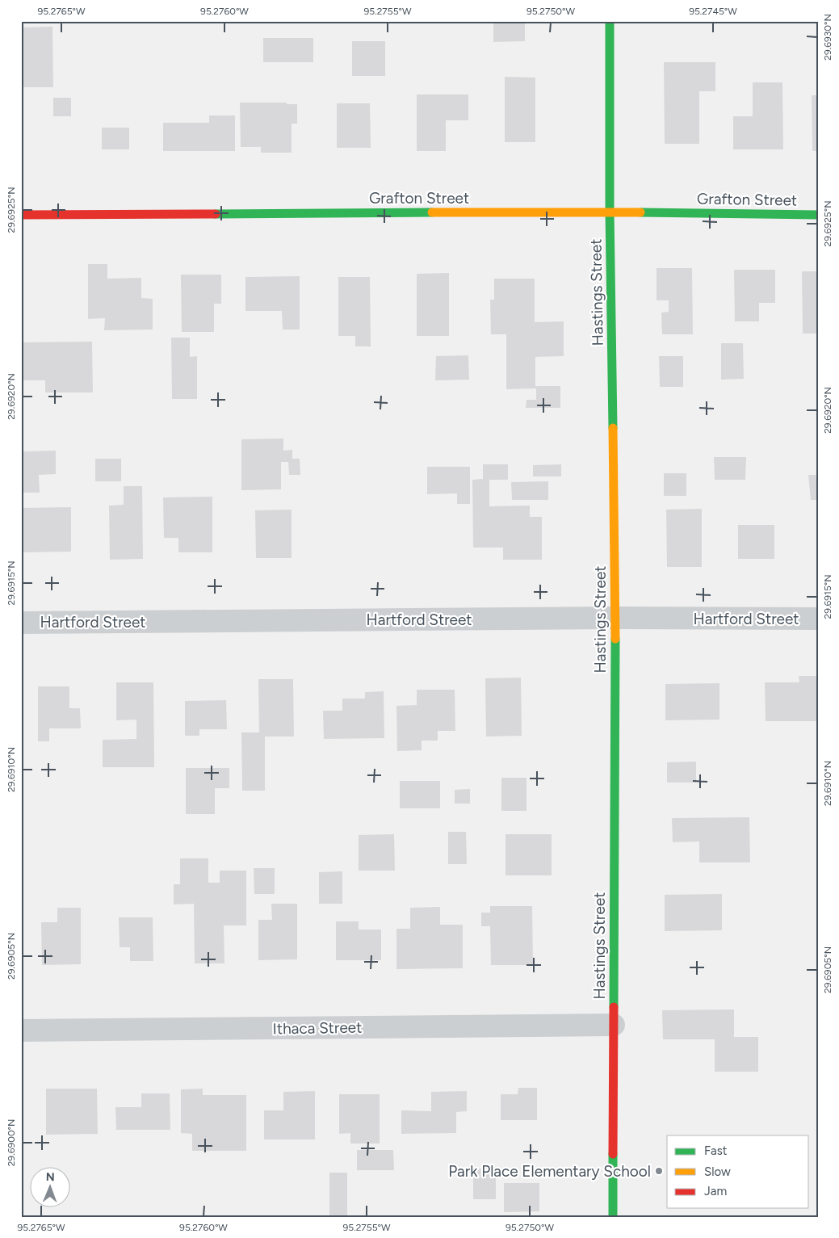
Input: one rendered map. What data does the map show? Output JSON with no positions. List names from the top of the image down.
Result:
{
  "streets": {
    "street": [
      "Grafton Street",
      "Hastings Street",
      "Hartford Street",
      "Ithaca Street"
    ]
  },
  "crossings": [
    ["Grafton Street", "Hastings Street"],
    ["Hastings Street", "Hartford Street"],
    ["Hastings Street", "Ithaca Street"]
  ],
  "places": ["Park Place Elementary School"],
  "legend": ["Fast", "Slow", "Jam"],
  "north": "top",
  "coordinates": [
    "95.2765°W",
    "95.2760°W",
    "95.2755°W",
    "95.2750°W",
    "95.2745°W",
    "29.6930°N",
    "29.6925°N",
    "29.6920°N",
    "29.6915°N",
    "29.6910°N",
    "29.6905°N",
    "29.6900°N"
  ]
}
